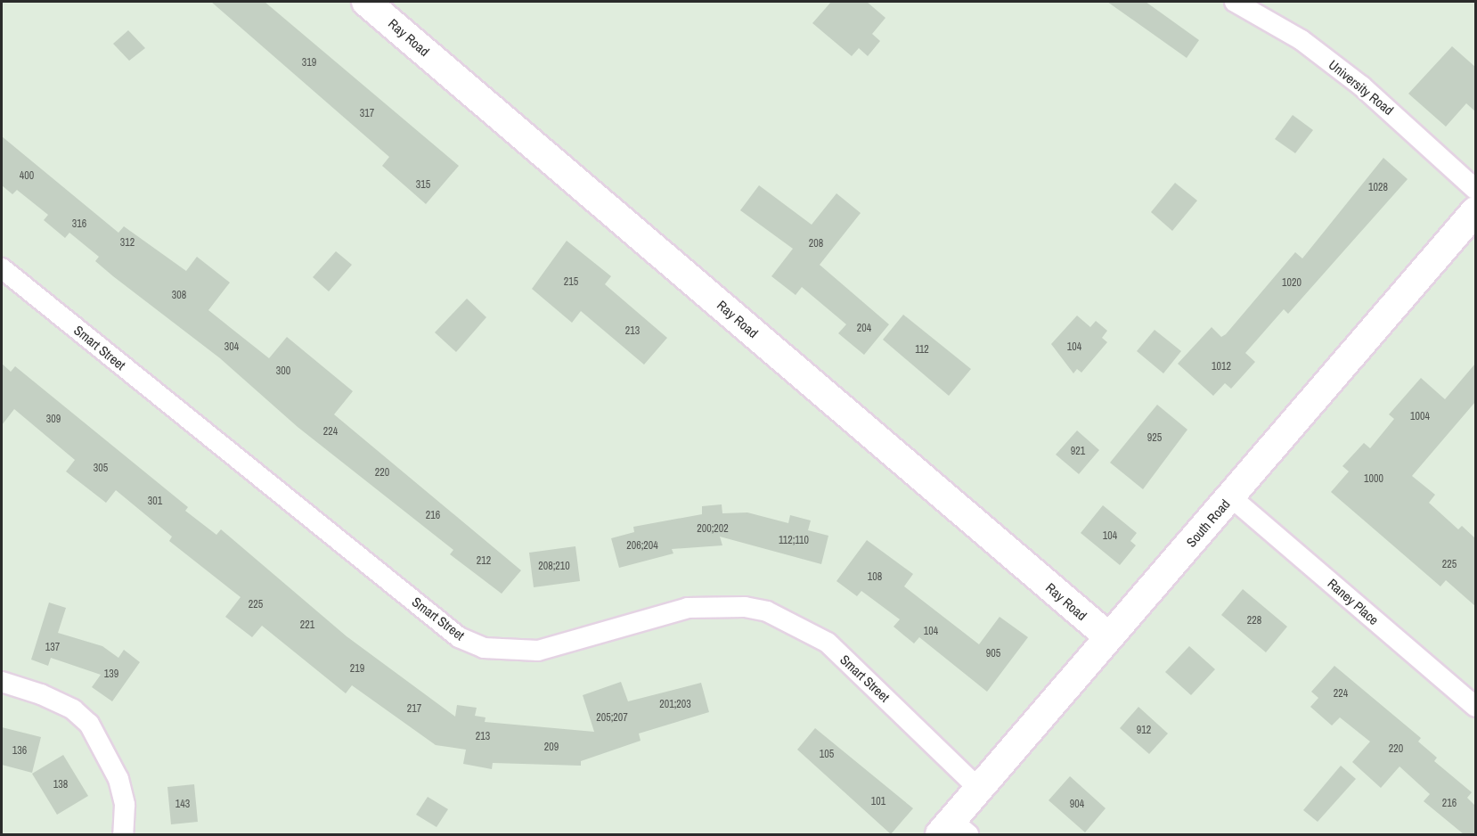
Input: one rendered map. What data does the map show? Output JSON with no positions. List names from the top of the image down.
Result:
{
  "streets": {
    "street": [
      "Ray Road",
      "University Road",
      "Smart Street",
      "South Road",
      "Raney Place"
    ]
  },
  "crossings": [
    ["Ray Road", "South Road"],
    ["Smart Street", "South Road"],
    ["South Road", "Raney Place"]
  ],
  "house_numbers": [
    "319",
    "317",
    "400",
    "315",
    "1028",
    "316",
    "312",
    "208",
    "215",
    "1020",
    "308",
    "204",
    "213",
    "304",
    "104",
    "112",
    "1012",
    "300",
    "1004",
    "309",
    "224",
    "925",
    "921",
    "305",
    "220",
    "1000",
    "301",
    "216",
    "200;202",
    "104",
    "112;110",
    "206;204",
    "212",
    "225",
    "208;210",
    "108",
    "225",
    "228",
    "221",
    "104",
    "137",
    "905",
    "219",
    "139",
    "224",
    "201;203",
    "217",
    "205;207",
    "912",
    "213",
    "209",
    "220",
    "136",
    "105",
    "138",
    "101",
    "216",
    "143",
    "904"
  ]
}
